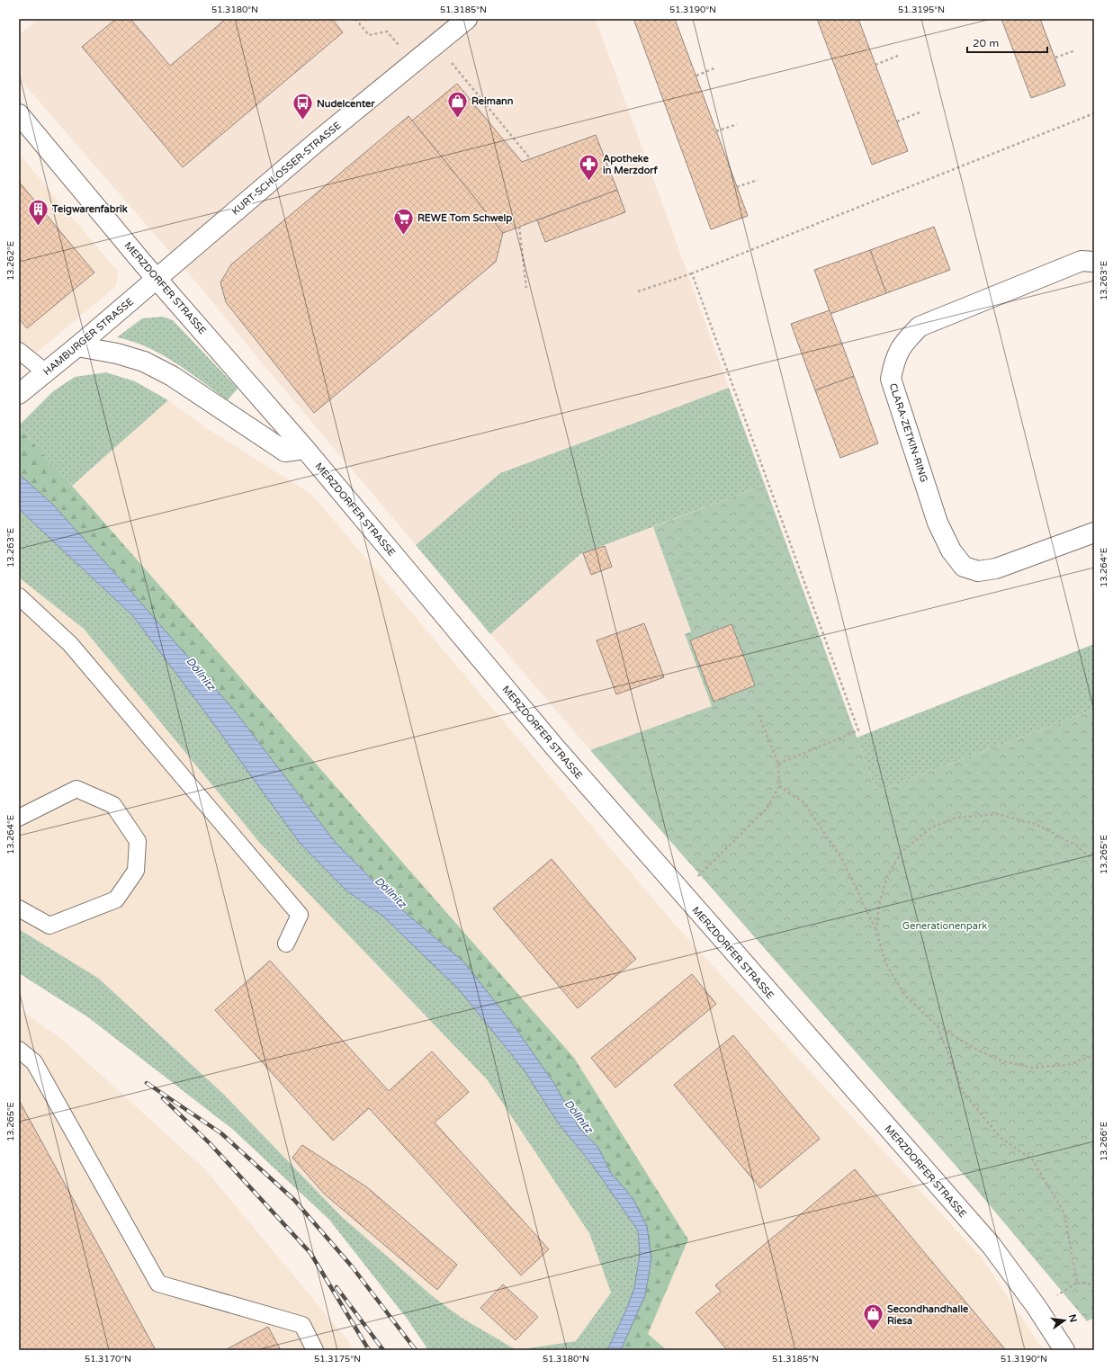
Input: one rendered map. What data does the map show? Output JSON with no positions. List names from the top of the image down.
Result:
{
  "streets": {
    "street": [
      "KURT-SCHLOSSER-STRASSE",
      "MERZDORFER STRASSE",
      "HAMBURGER STRASSE",
      "CLARA-ZETKIN-RING"
    ]
  },
  "crossings": [
    ["KURT-SCHLOSSER-STRASSE", "MERZDORFER STRASSE"],
    ["KURT-SCHLOSSER-STRASSE", "HAMBURGER STRASSE"],
    ["MERZDORFER STRASSE", "HAMBURGER STRASSE"]
  ],
  "water": ["Döllnitz"],
  "parks": ["Generationenpark"],
  "places": {
    "shop": ["Reimann", "Secondhandhalle Riesa"],
    "bus stop": ["Nudelcenter"],
    "pharmacy": ["Apotheke in Merzdorf"],
    "building": ["Teigwarenfabrik"],
    "supermarket": ["REWE Tom Schwelp"]
  },
  "scale_bar": "20 m",
  "north": "right",
  "coordinates": [
    "51.3180°N",
    "51.3185°N",
    "51.3190°N",
    "51.3195°N",
    "13.262°E",
    "13.263°E",
    "13.264°E",
    "13.265°E",
    "13.266°E",
    "51.3170°N",
    "51.3175°N"
  ]
}
